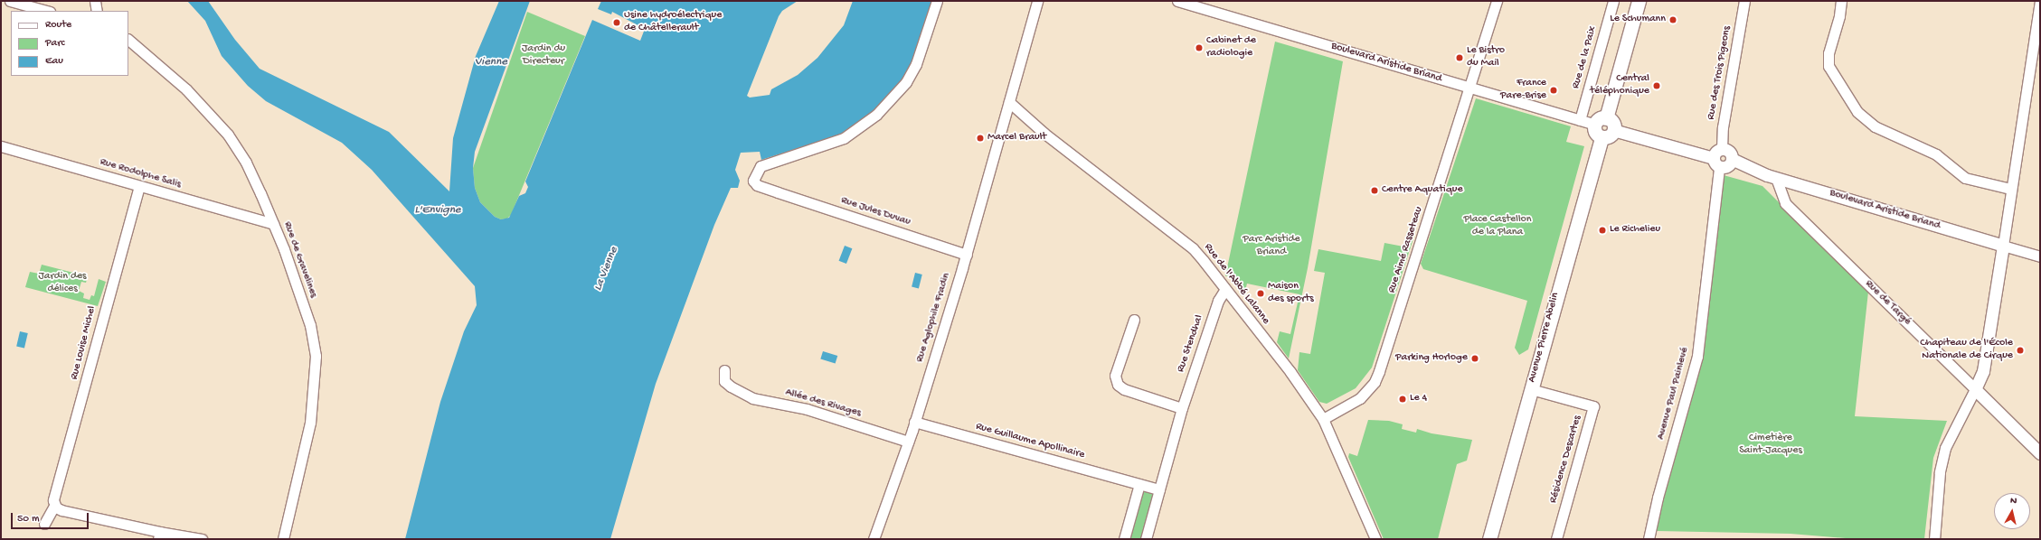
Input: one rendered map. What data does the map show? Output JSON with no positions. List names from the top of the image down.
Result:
{
  "streets": {
    "main road": ["Avenue Pierre Abelin"],
    "street": [
      "Rue de la Paix",
      "Boulevard Aristide Briand",
      "Rue des Trois Pigeons",
      "Rue Rodolphe Salis",
      "Rue Jules Duvau",
      "Rue Aimé Rasseteau",
      "Rue de Gravelines",
      "Rue de l'Abbé Lalanne",
      "Rue de Targé",
      "Rue Aglophile Fradin",
      "Rue Louise Michel",
      "Rue Stendhal",
      "Avenue Paul Painlevé",
      "Allée des Rivages",
      "Rue Guillaume Apollinaire",
      "Résidence Descartes"
    ]
  },
  "crossings": [
    ["Rue de la Paix", "Boulevard Aristide Briand"],
    ["Boulevard Aristide Briand", "Rue des Trois Pigeons"],
    ["Boulevard Aristide Briand", "Rue Aimé Rasseteau"],
    ["Boulevard Aristide Briand", "Rue de Targé"],
    ["Boulevard Aristide Briand", "Avenue Pierre Abelin"],
    ["Boulevard Aristide Briand", "Avenue Paul Painlevé"],
    ["Rue des Trois Pigeons", "Avenue Paul Painlevé"],
    ["Rue Rodolphe Salis", "Rue de Gravelines"],
    ["Rue Rodolphe Salis", "Rue Louise Michel"],
    ["Rue Jules Duvau", "Rue Aglophile Fradin"],
    ["Rue Aimé Rasseteau", "Rue de l'Abbé Lalanne"],
    ["Rue de l'Abbé Lalanne", "Rue Aglophile Fradin"],
    ["Rue de l'Abbé Lalanne", "Rue Stendhal"],
    ["Rue Aglophile Fradin", "Allée des Rivages"],
    ["Rue Aglophile Fradin", "Rue Guillaume Apollinaire"],
    ["Avenue Pierre Abelin", "Résidence Descartes"]
  ],
  "water": ["Vienne", "L'Envigne", "La Vienne"],
  "parks": [
    "Jardin du Directeur",
    "Place Castellon de la Plana",
    "Parc Aristide Briand",
    "Jardin des délices",
    "Cimetière Saint-Jacques"
  ],
  "places": [
    "Le Schumann",
    "Usine hydroélectrique de Châtellerault",
    "Cabinet de radiologie",
    "Le Bistro du Mail",
    "Central téléphonique",
    "France Pare-Brise",
    "Marcel Brault",
    "Centre Aquatique",
    "Le Richelieu",
    "Maison des sports",
    "Chapiteau de l'École Nationale de Cirque",
    "Parking Horloge",
    "Le 4"
  ],
  "legend": ["Route", "Parc", "Eau"],
  "scale_bar": "50 m",
  "north": "top"
}
